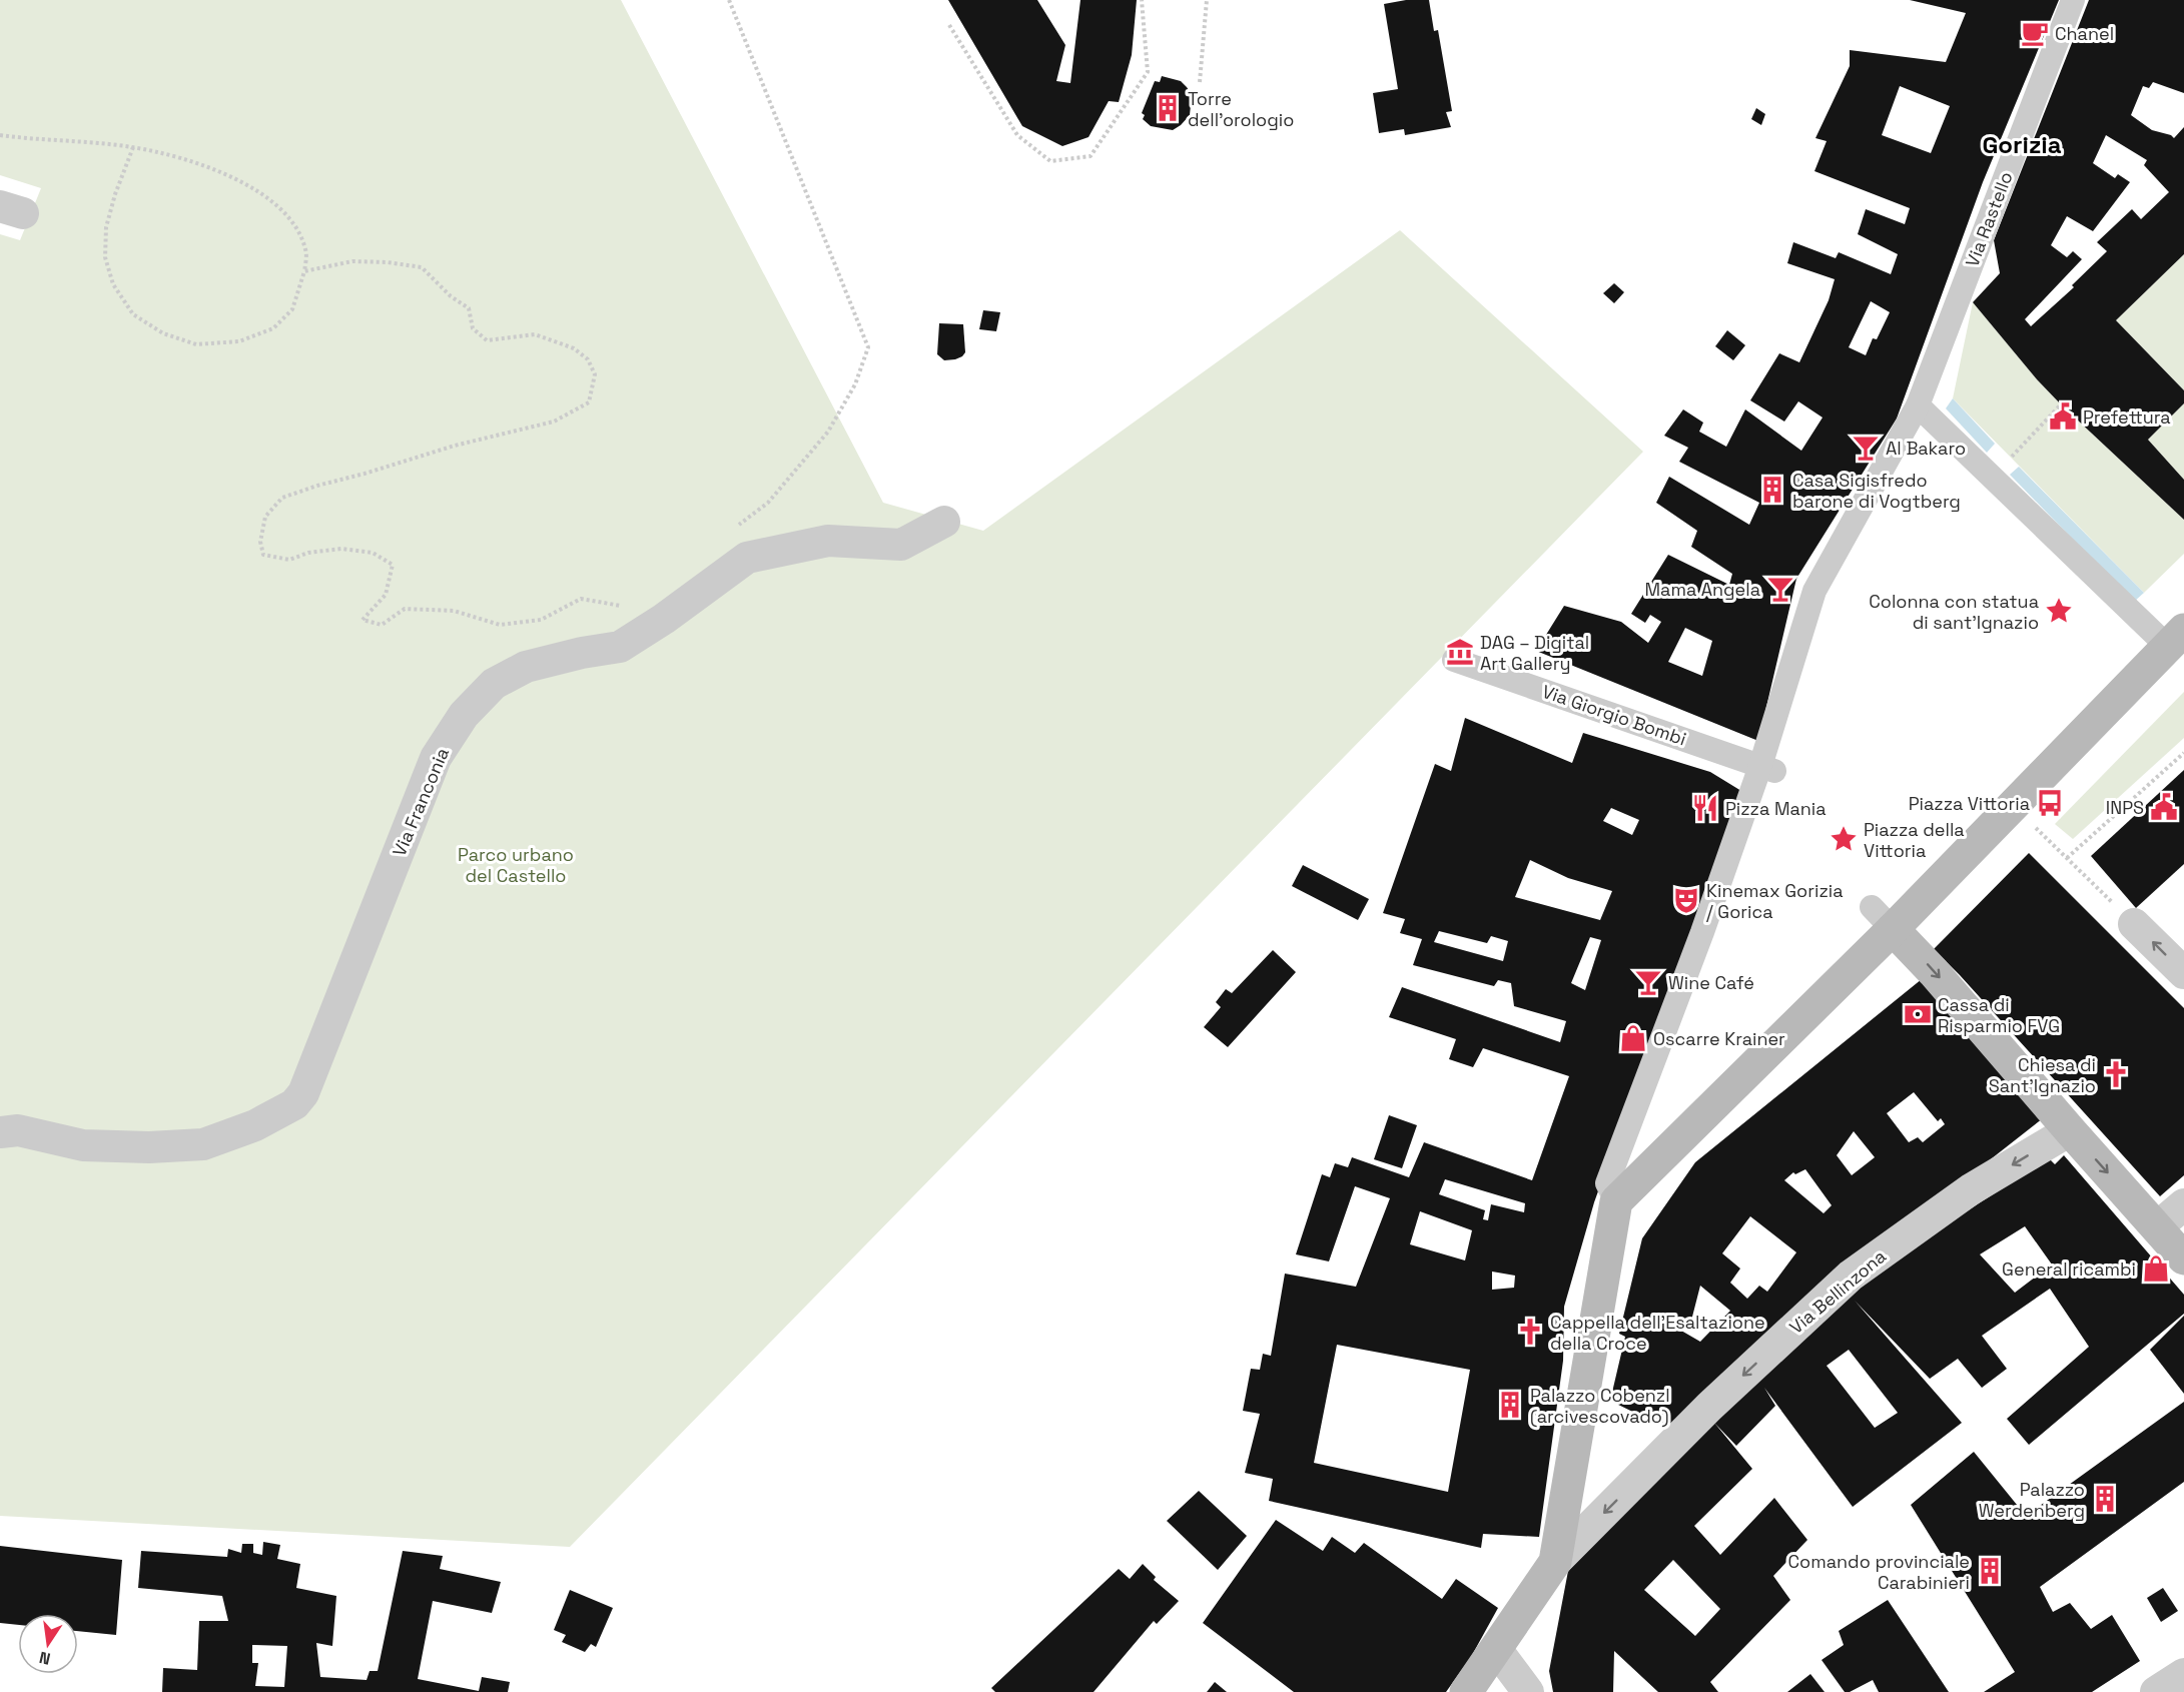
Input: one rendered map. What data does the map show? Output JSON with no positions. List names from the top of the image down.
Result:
{
  "streets": {
    "street": [
      "Via Rastello",
      "Via Giorgio Bombi",
      "Via Franconia",
      "Via Bellinzona"
    ]
  },
  "one_way": ["Via Bellinzona"],
  "districts": ["Gorizia"],
  "parks": ["Parco urbano del Castello"],
  "places": {
    "cafe": ["Chanel"],
    "building": [
      "Torre dell'orologio",
      "Casa Sigisfredo barone di Vogtberg",
      "Palazzo Cobenzl (arcivescovado)",
      "Palazzo Werdenberg",
      "Comando provinciale Carabinieri"
    ],
    "public building": ["Prefettura", "INPS"],
    "bar": ["Al Bakaro", "Mama Angela", "Wine Café"],
    "place": ["Colonna con statua di sant'Ignazio", "Piazza della Vittoria"],
    "museum": ["DAG – Digital Art Gallery"],
    "bus stop": ["Piazza Vittoria"],
    "restaurant": ["Pizza Mania"],
    "theatre": ["Kinemax Gorizia / Gorica"],
    "bank": ["Cassa di Risparmio FVG"],
    "shop": ["Oscarre Krainer", "General ricambi"],
    "church": ["Chiesa di Sant'Ignazio", "Cappella dell'Esaltazione della Croce"]
  },
  "north": "bottom"
}
